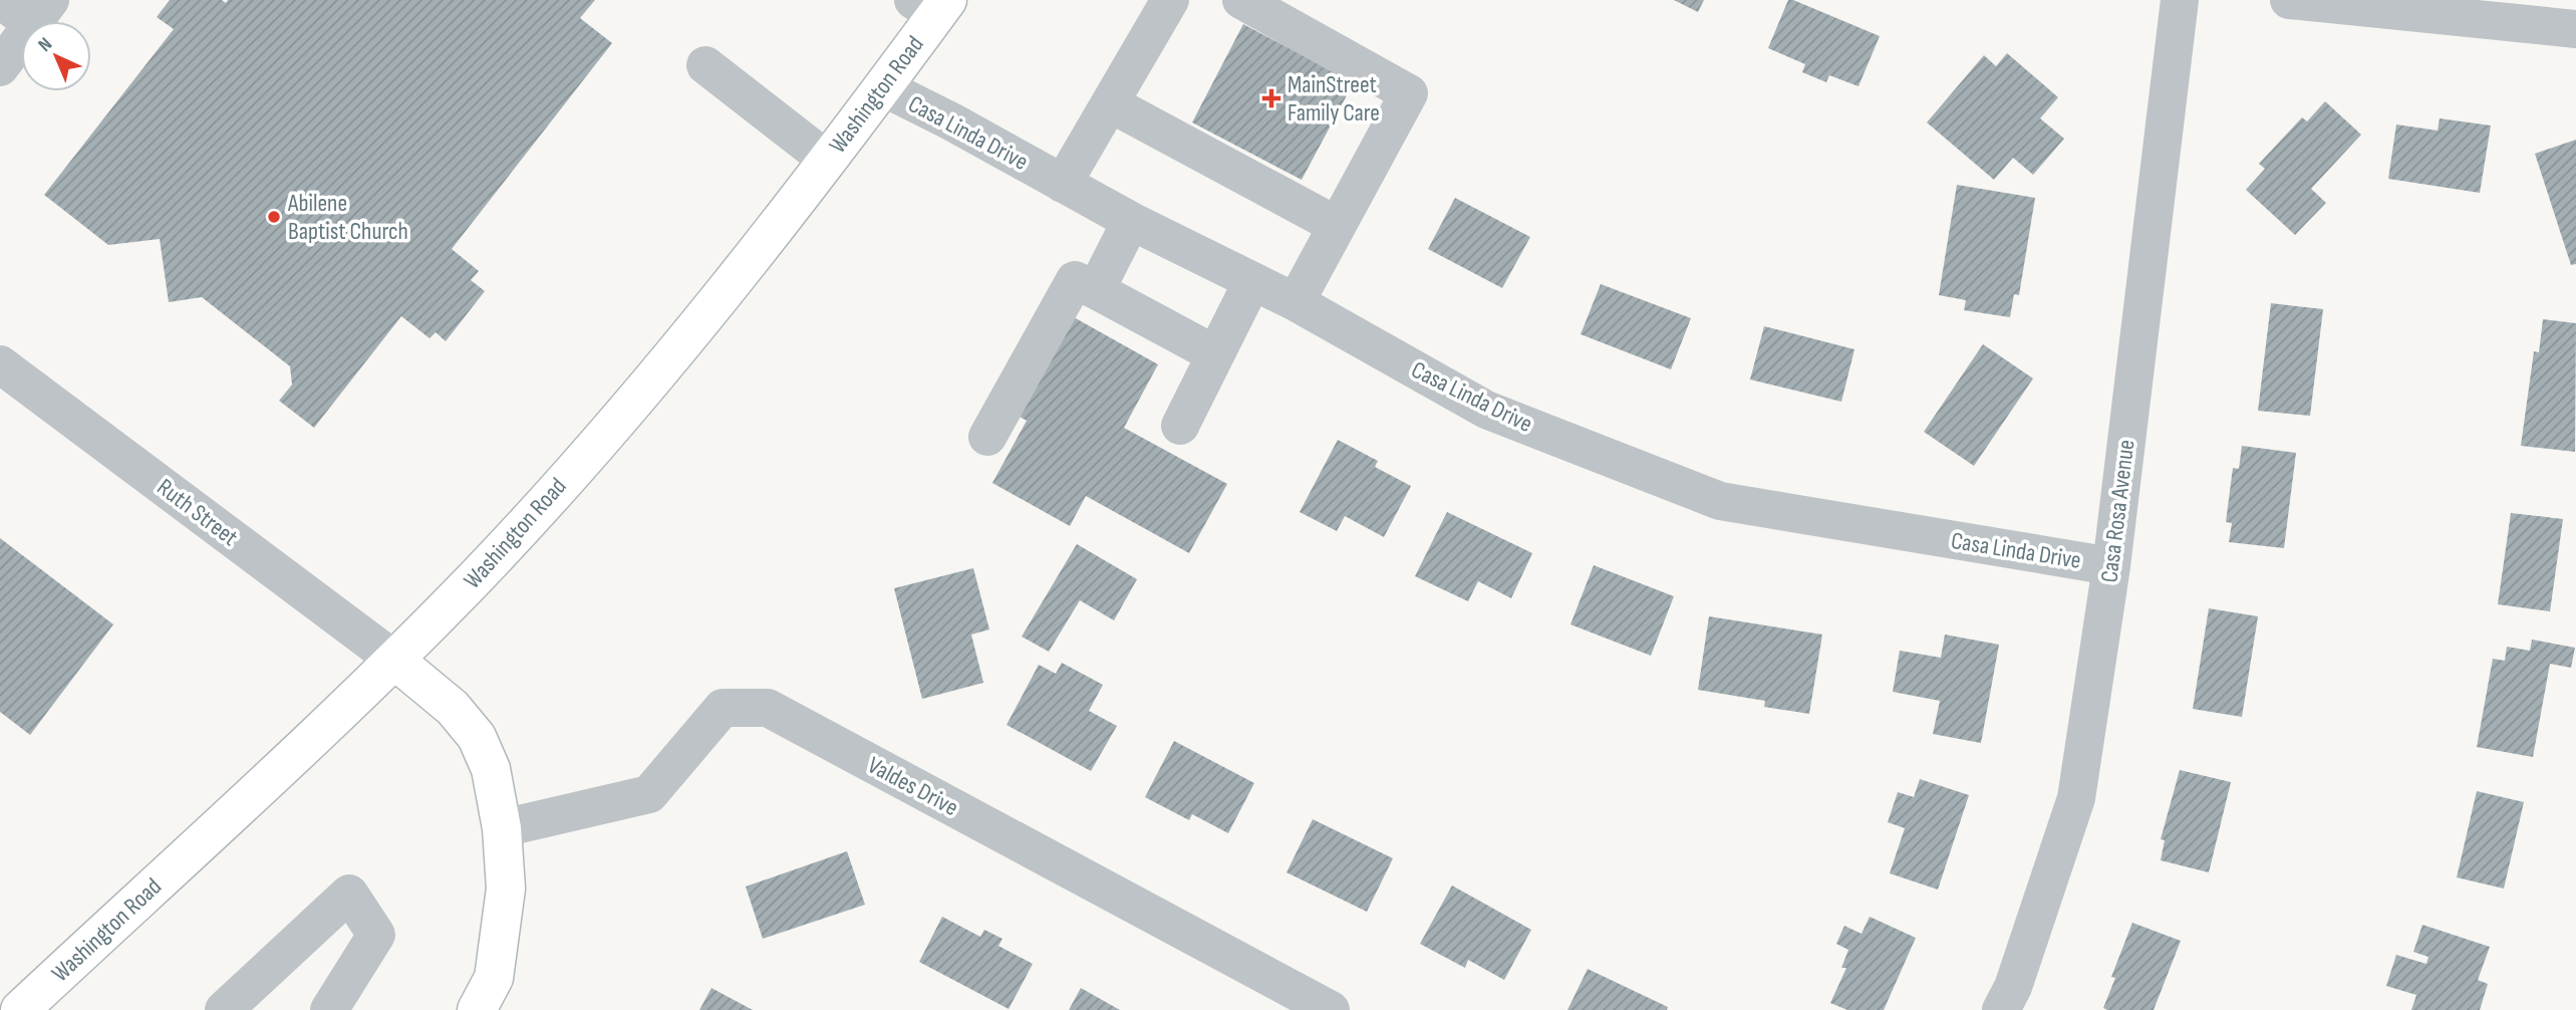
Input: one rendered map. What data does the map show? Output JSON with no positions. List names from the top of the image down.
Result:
{
  "streets": {
    "main road": ["Washington Road"],
    "street": [
      "Casa Linda Drive",
      "Casa Rosa Avenue",
      "Ruth Street",
      "Valdes Drive"
    ]
  },
  "crossings": [
    ["Washington Road", "Casa Linda Drive"],
    ["Washington Road", "Ruth Street"],
    ["Casa Linda Drive", "Casa Rosa Avenue"]
  ],
  "places": {
    "health": ["MainStreet Family Care"],
    "other": ["Abilene Baptist Church"]
  },
  "north": "top left"
}
